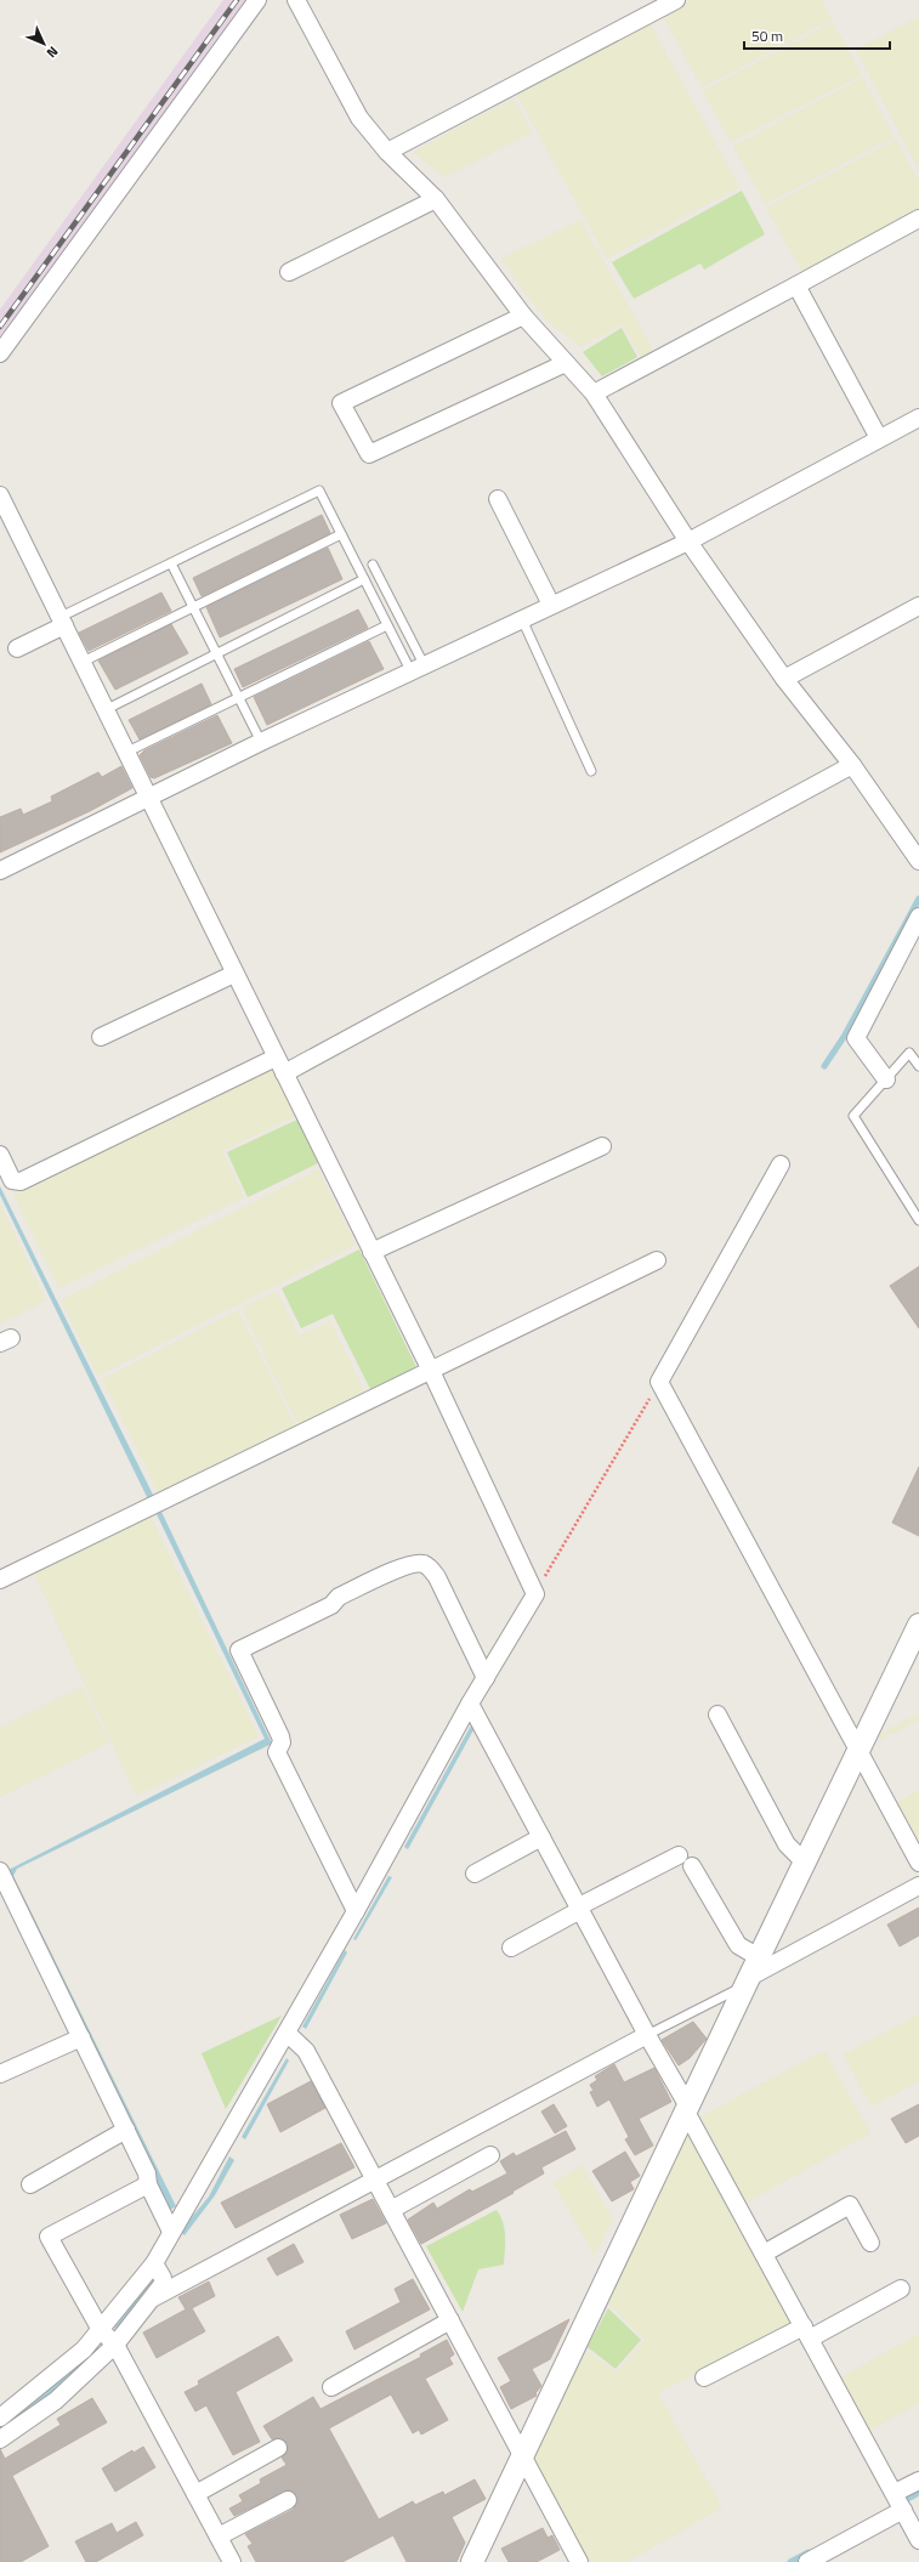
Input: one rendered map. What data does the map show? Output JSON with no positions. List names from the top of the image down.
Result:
{
  "scale_bar": "50 m",
  "north": "bottom right"
}
